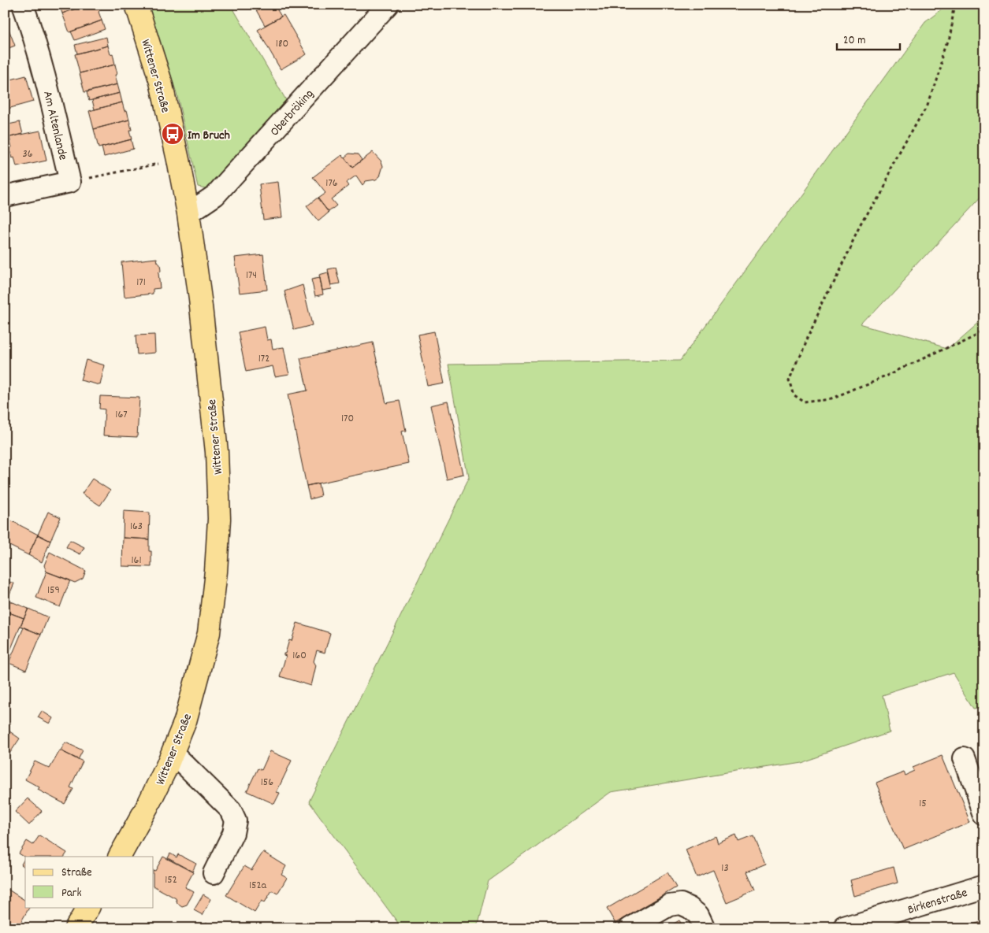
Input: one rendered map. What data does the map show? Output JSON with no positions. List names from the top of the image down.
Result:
{
  "streets": {
    "main road": ["Wittener Straße"],
    "street": ["Oberbröking", "Am Altenlande", "Birkenstraße"]
  },
  "crossings": [
    ["Wittener Straße", "Oberbröking"]
  ],
  "places": {
    "bus stop": ["Im Bruch"]
  },
  "house_numbers": [
    "180",
    "36",
    "176",
    "174",
    "171",
    "172",
    "167",
    "170",
    "163",
    "161",
    "159",
    "160",
    "156",
    "15",
    "13",
    "152",
    "152a"
  ],
  "legend": ["Straße", "Park"],
  "scale_bar": "20 m"
}
